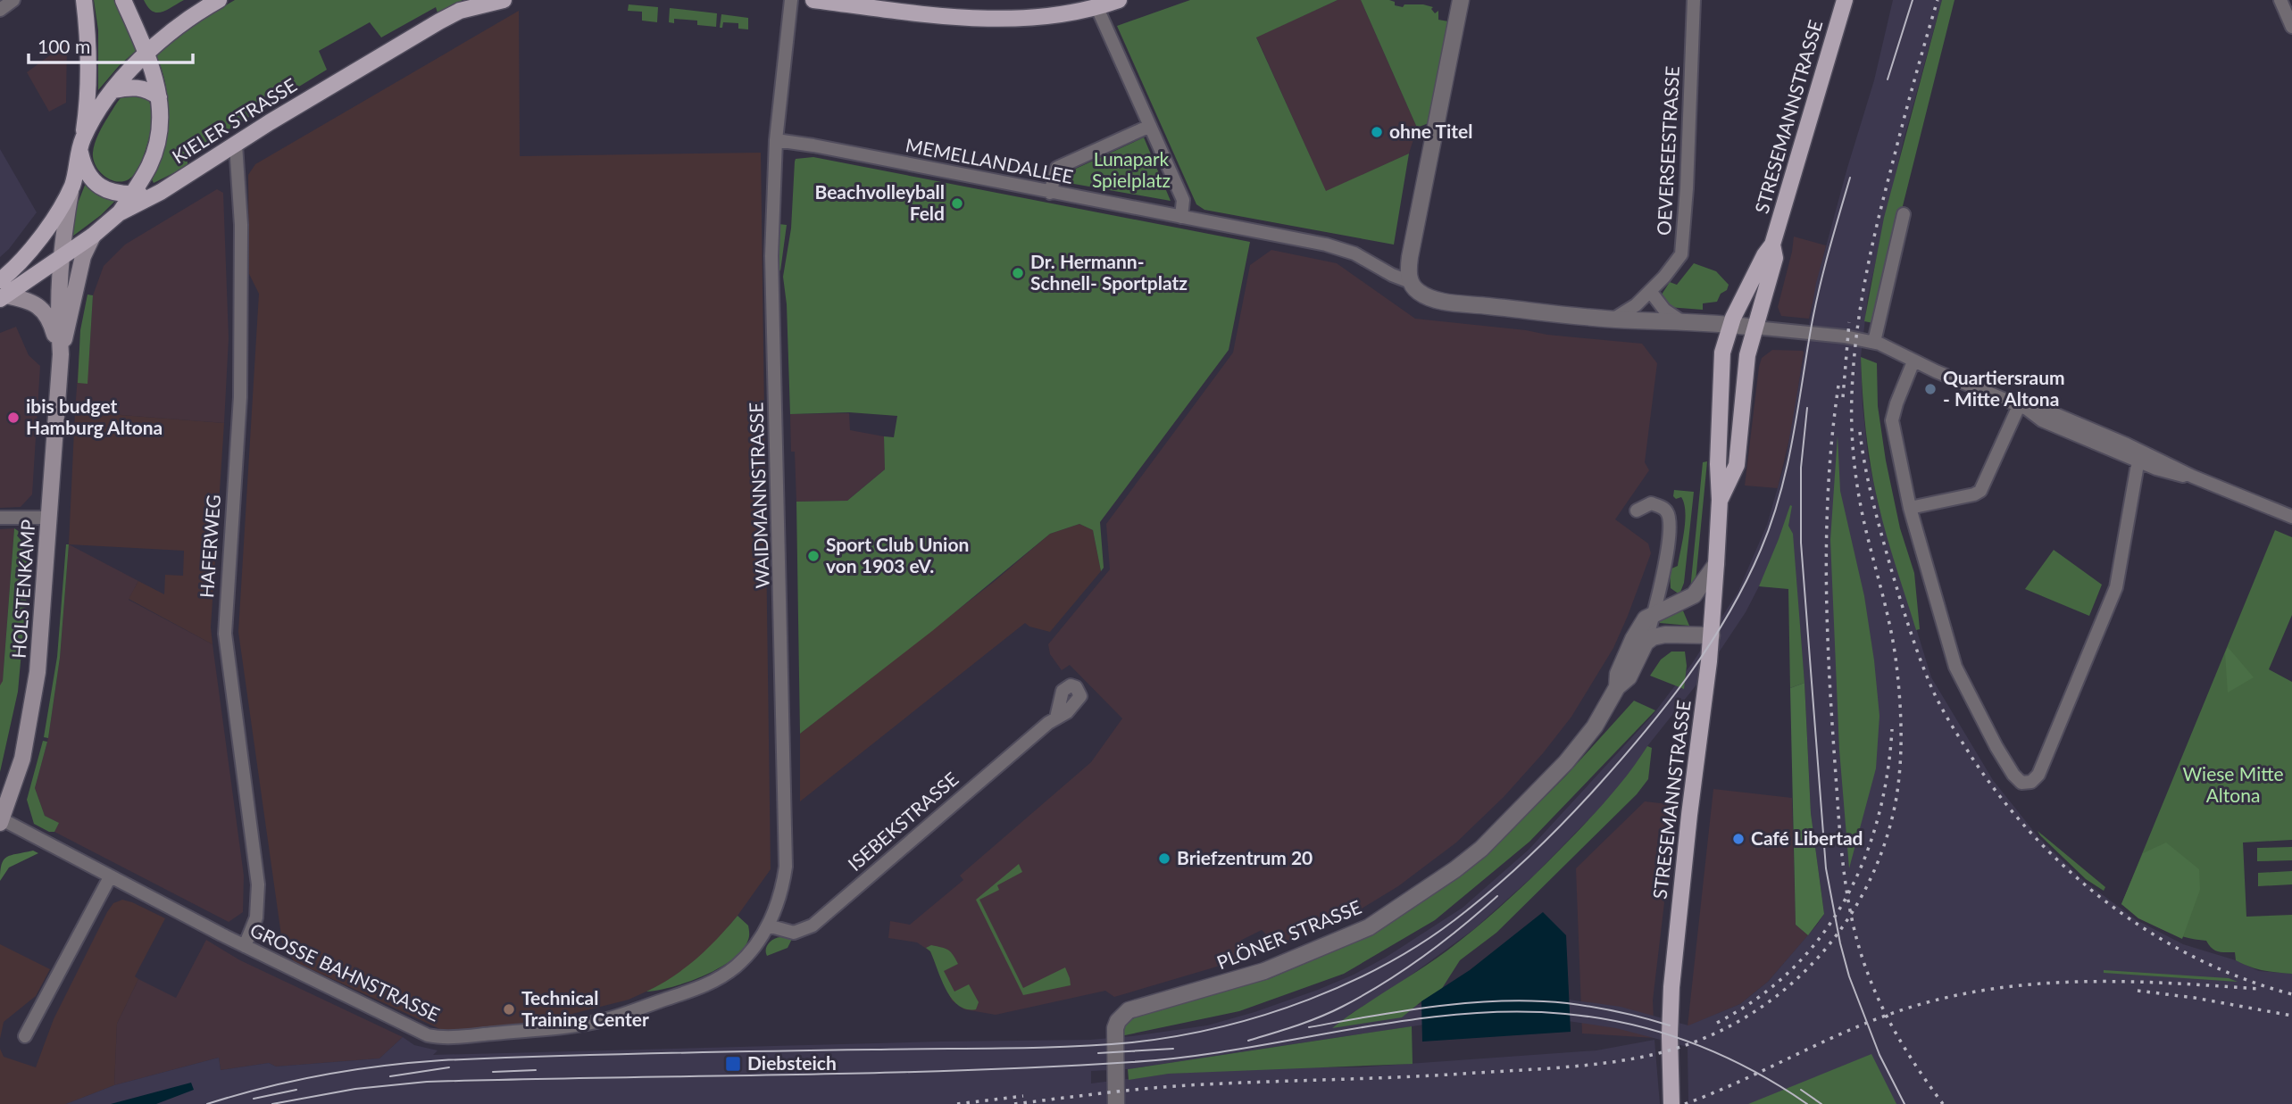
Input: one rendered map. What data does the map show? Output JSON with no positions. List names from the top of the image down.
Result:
{
  "streets": {
    "main road": ["STRESEMANNSTRASSE", "KIELER STRASSE", "HOLSTENKAMP"],
    "street": [
      "OEVERSEESTRASSE",
      "MEMELLANDALLEE",
      "WAIDMANNSTRASSE",
      "HAFERWEG",
      "ISEBEKSTRASSE",
      "PLÖNER STRASSE",
      "GROSSE BAHNSTRASSE"
    ]
  },
  "crossings": [
    ["KIELER STRASSE", "HAFERWEG"],
    ["KIELER STRASSE", "HOLSTENKAMP"],
    ["MEMELLANDALLEE", "WAIDMANNSTRASSE"],
    ["WAIDMANNSTRASSE", "ISEBEKSTRASSE"],
    ["WAIDMANNSTRASSE", "GROSSE BAHNSTRASSE"],
    ["HAFERWEG", "GROSSE BAHNSTRASSE"],
    ["HOLSTENKAMP", "GROSSE BAHNSTRASSE"]
  ],
  "parks": ["Lunapark Spielplatz", "Wiese Mitte Altona"],
  "places": {
    "other": [
      "ohne Titel",
      "Beachvolleyball Feld",
      "Dr. Hermann- Schnell- Sportplatz",
      "Quartiersraum - Mitte Altona",
      "ibis budget Hamburg Altona",
      "Sport Club Union von 1903 eV.",
      "Café Libertad",
      "Briefzentrum 20",
      "Technical Training Center"
    ],
    "transit": ["Diebsteich"]
  },
  "scale_bar": "100 m"
}
